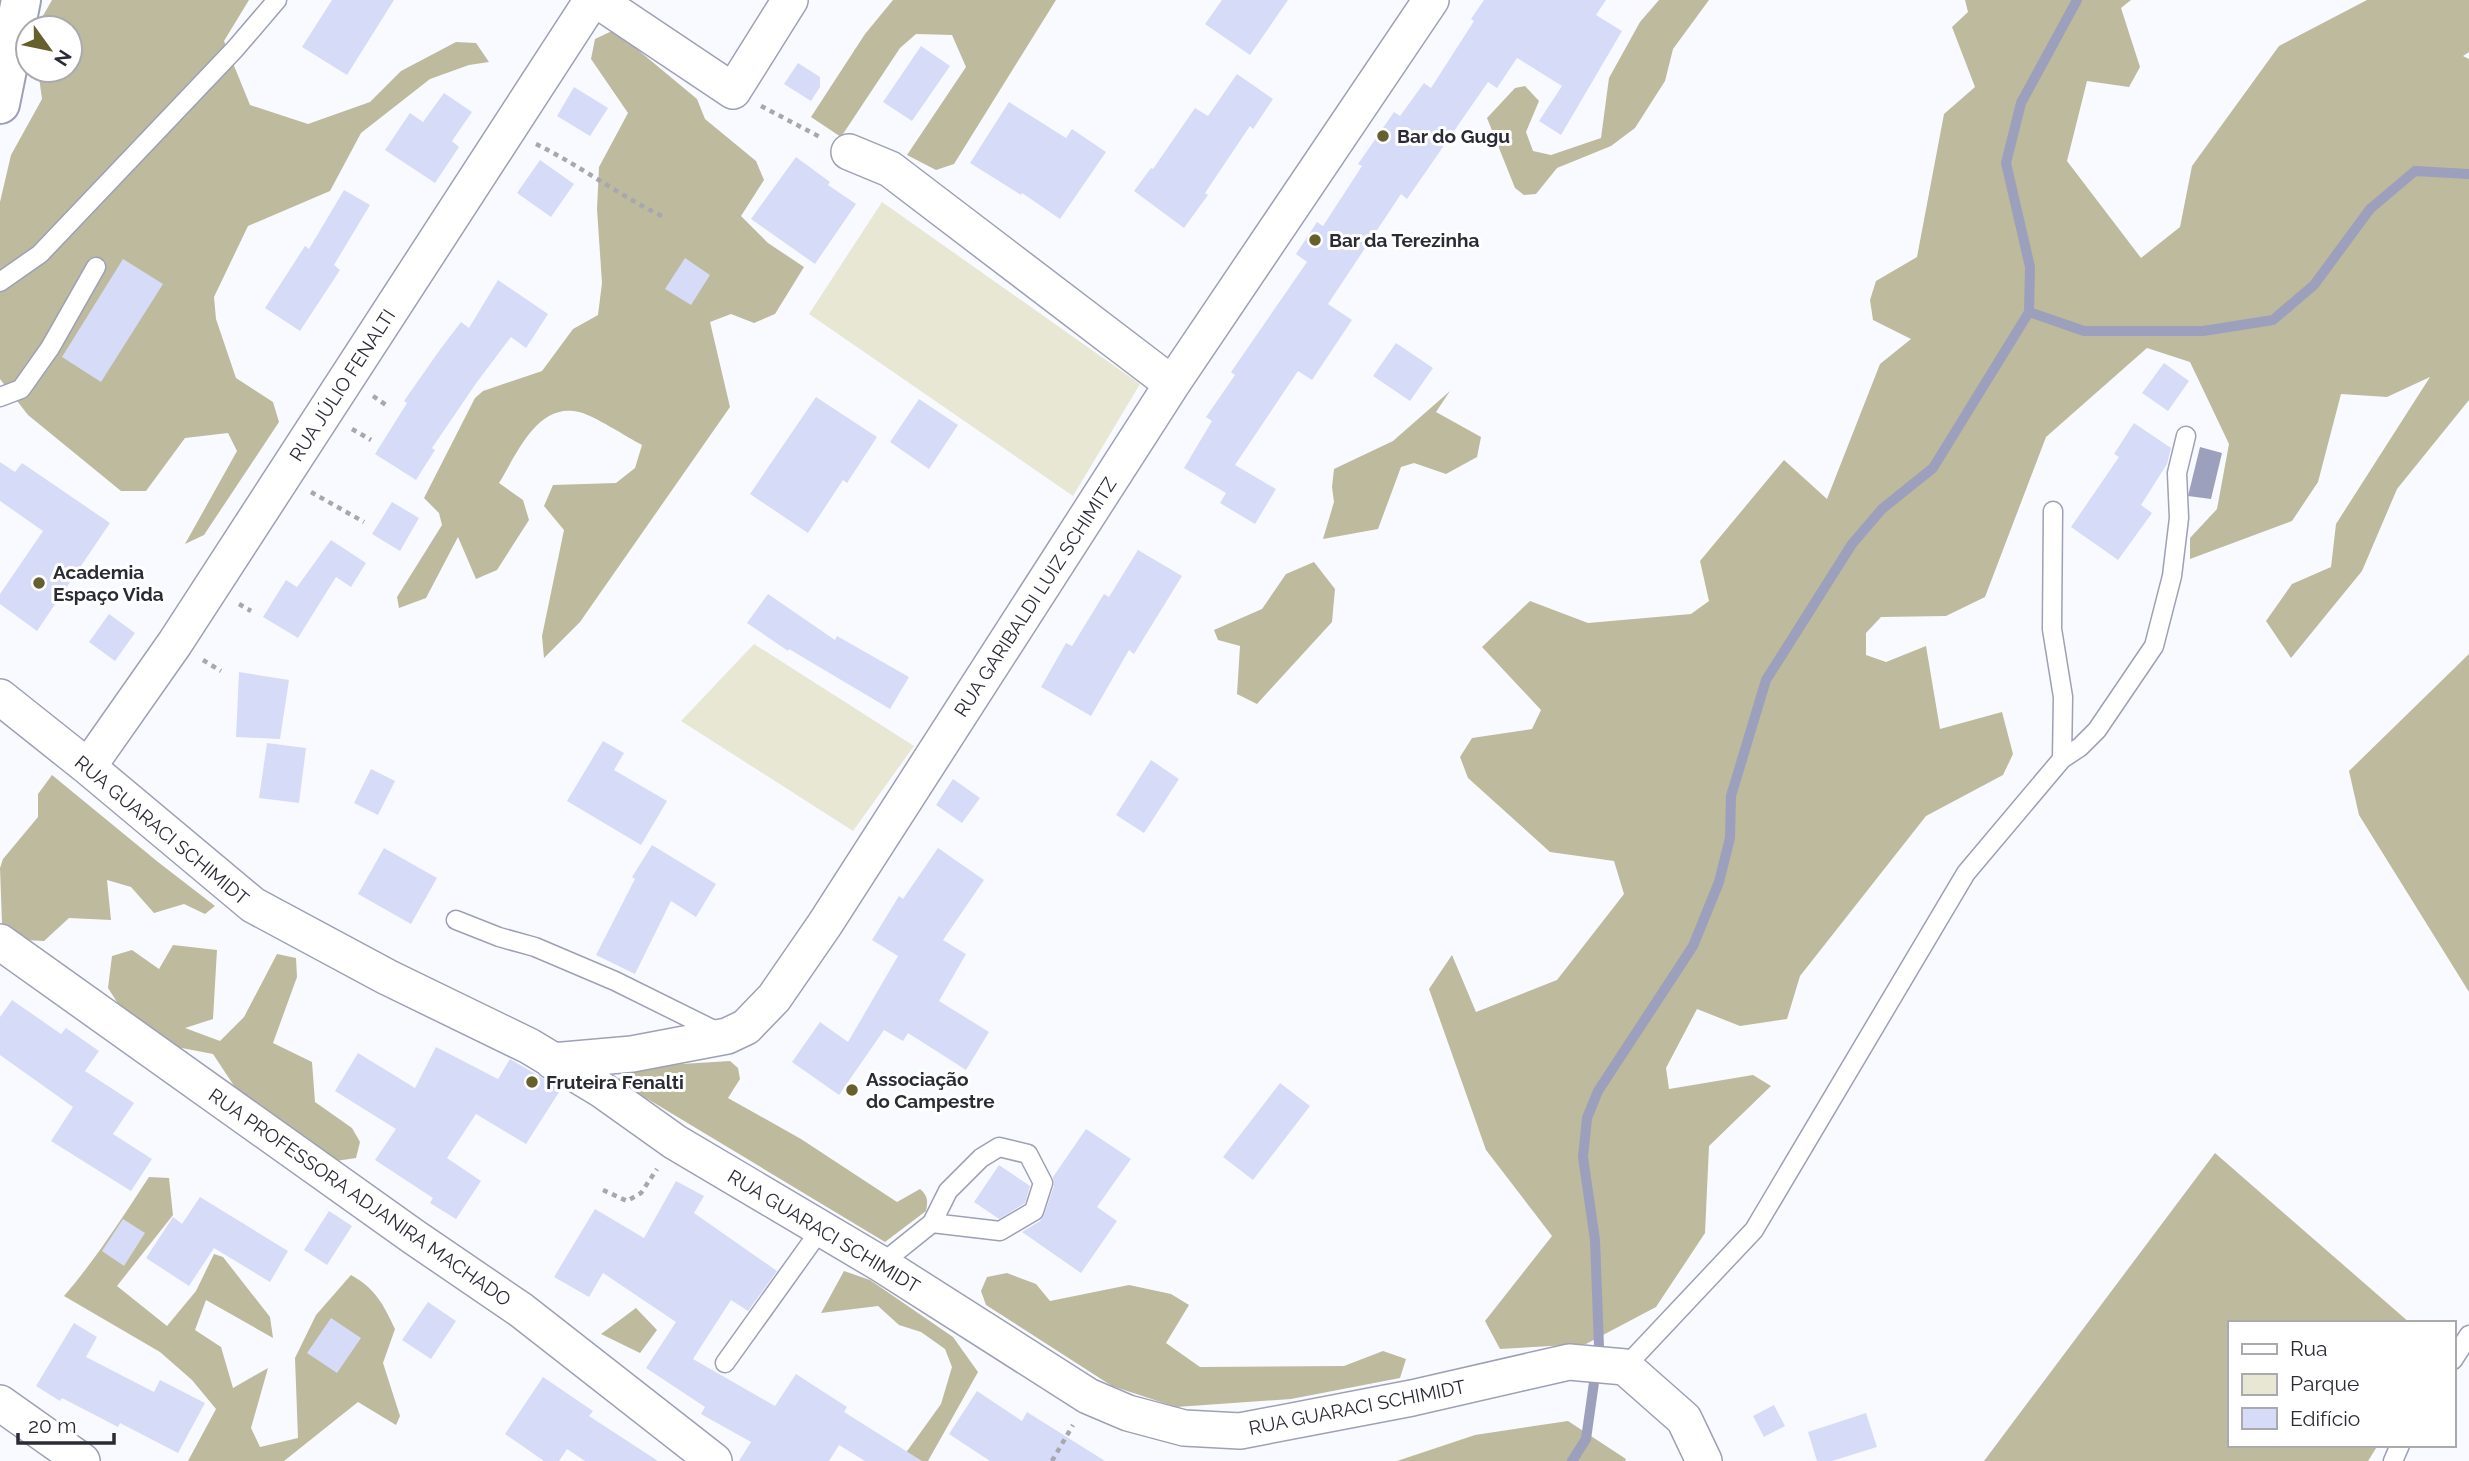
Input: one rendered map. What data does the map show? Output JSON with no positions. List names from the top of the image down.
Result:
{
  "streets": {
    "street": [
      "RUA JÚLIO FENALTI",
      "RUA GARIBALDI LUIZ SCHIMITZ",
      "RUA GUARACI SCHIMIDT",
      "RUA PROFESSORA ADJANIRA MACHADO"
    ]
  },
  "crossings": [
    ["RUA JÚLIO FENALTI", "RUA GUARACI SCHIMIDT"],
    ["RUA GARIBALDI LUIZ SCHIMITZ", "RUA GUARACI SCHIMIDT"]
  ],
  "places": [
    "Bar do Gugu",
    "Bar da Terezinha",
    "Academia Espaço Vida",
    "Fruteira Fenalti",
    "Associação do Campestre"
  ],
  "legend": ["Rua", "Parque", "Edifício"],
  "scale_bar": "20 m",
  "north": "bottom right"
}
